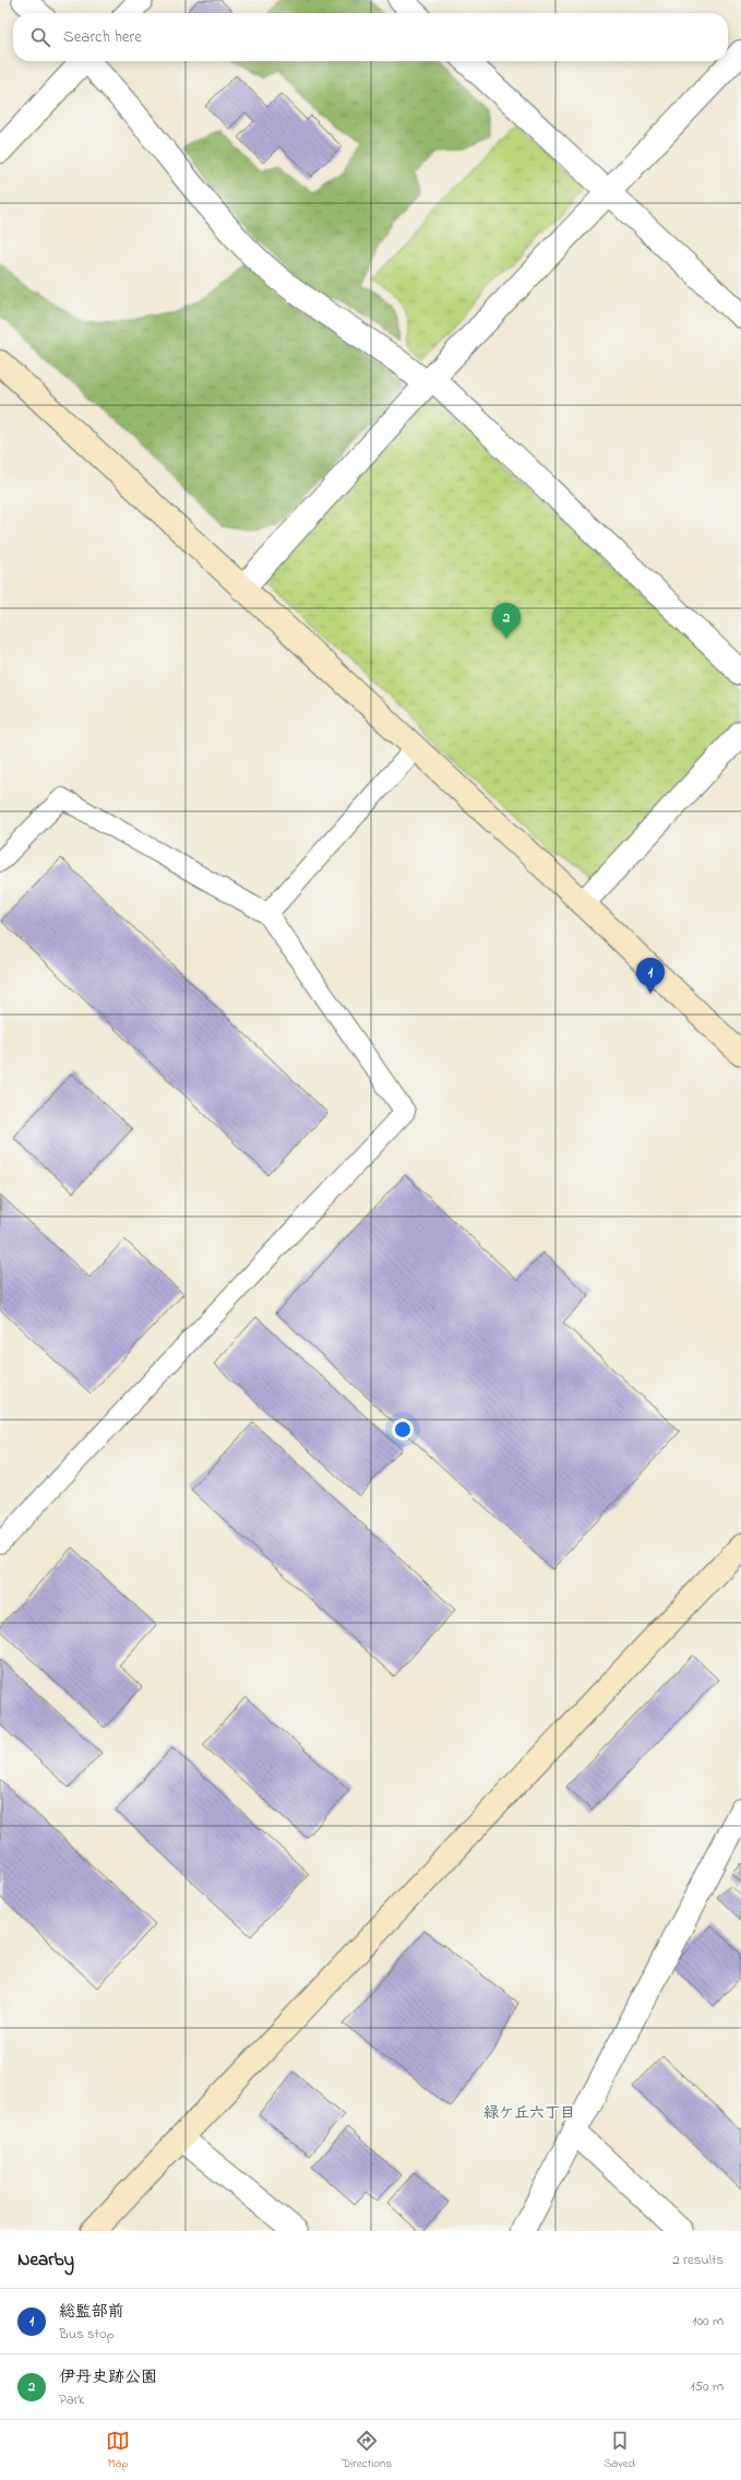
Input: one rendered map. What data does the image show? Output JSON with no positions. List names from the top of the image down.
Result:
{
  "districts": ["緑ケ丘六丁目"],
  "page": {
    "search": "Search here",
    "pins": ["2", "1"],
    "heading": ["Nearby", "2 results"],
    "list": [
      {
        "mark": "1",
        "name": "総監部前",
        "note": "Bus stop",
        "value": "100 m"
      },
      {
        "mark": "2",
        "name": "伊丹史跡公園",
        "note": "Park",
        "value": "150 m"
      }
    ],
    "nav": ["Map", "Directions", "Saved"]
  }
}
